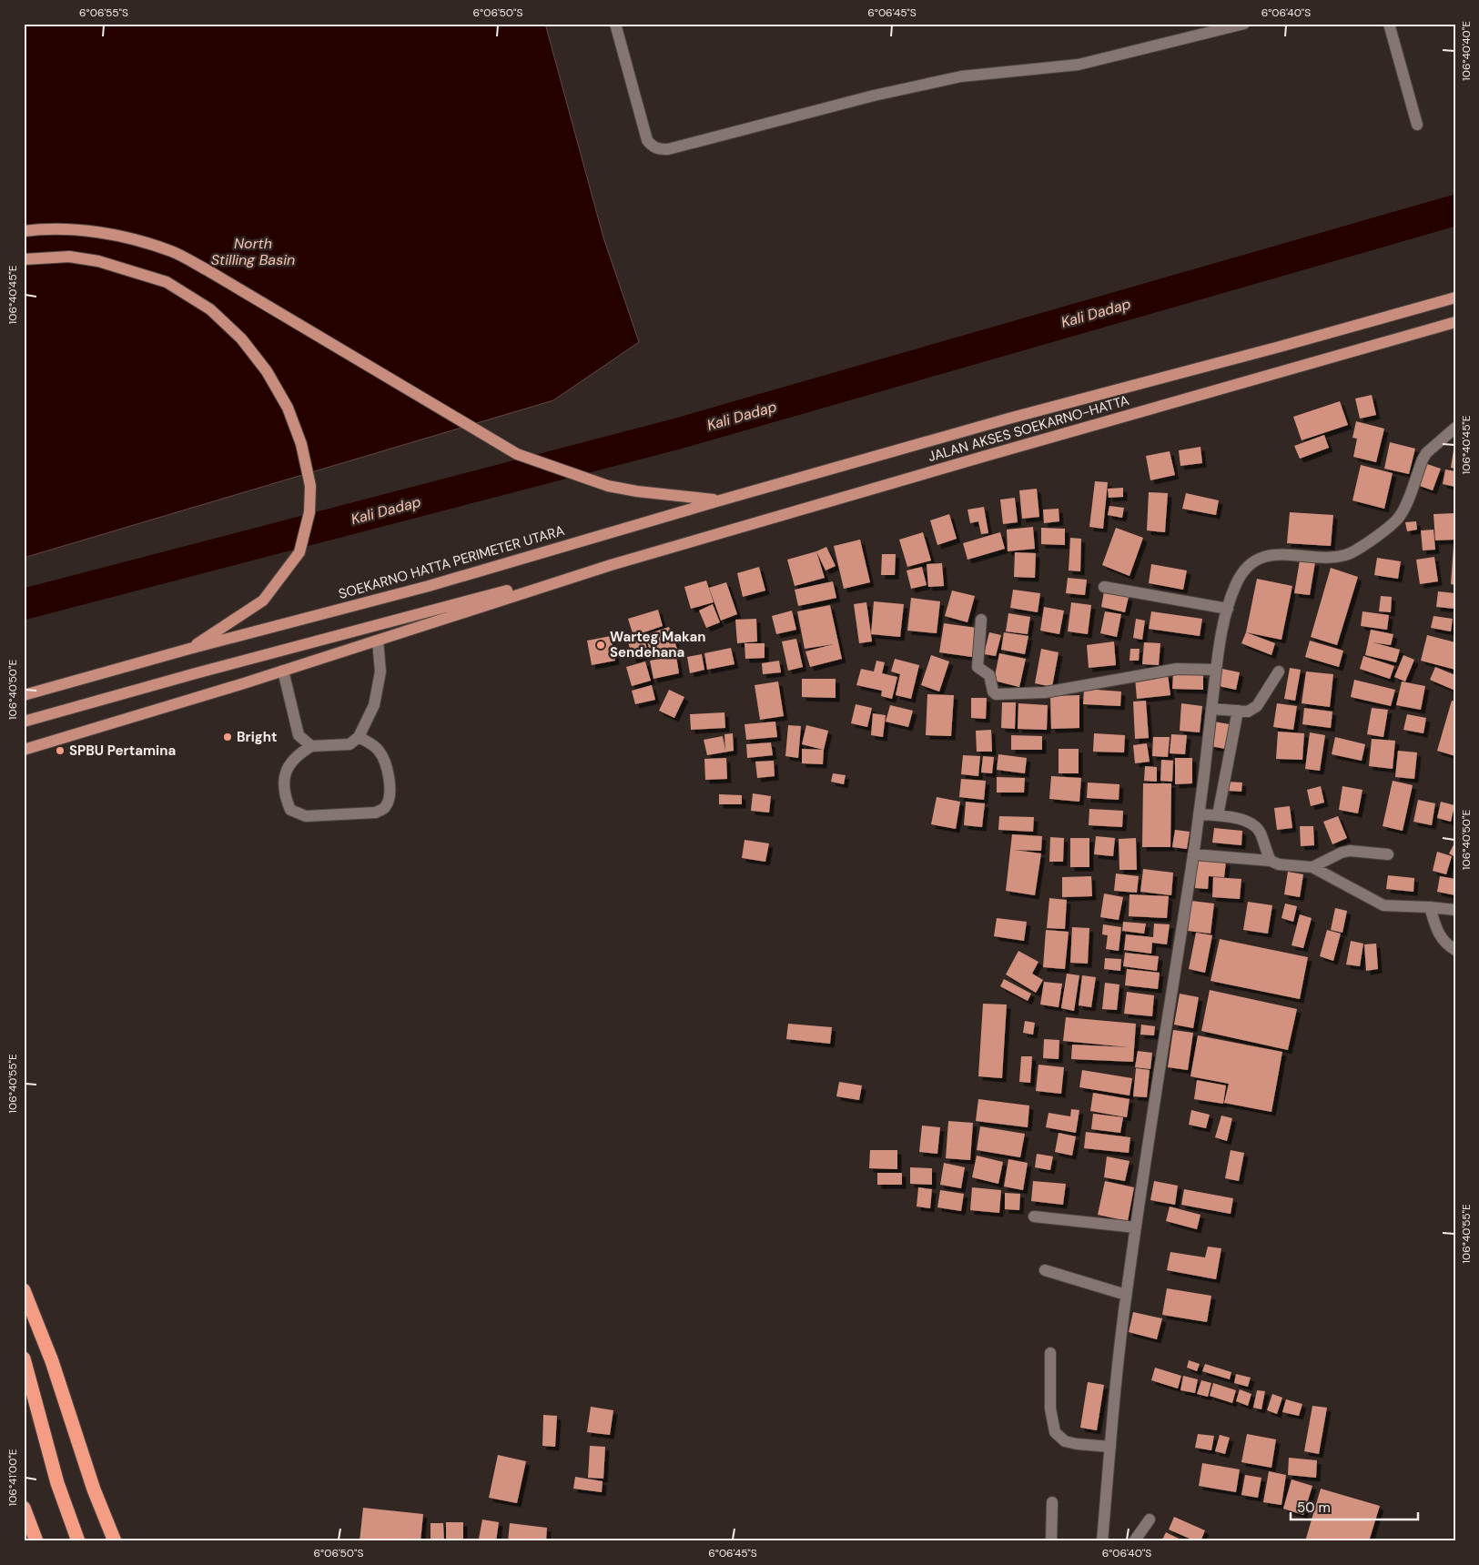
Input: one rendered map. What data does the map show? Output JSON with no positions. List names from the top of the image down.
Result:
{
  "streets": {
    "main road": ["JALAN AKSES SOEKARNO-HATTA", "SOEKARNO HATTA PERIMETER UTARA"]
  },
  "crossings": [
    ["JALAN AKSES SOEKARNO-HATTA", "SOEKARNO HATTA PERIMETER UTARA"]
  ],
  "water": ["North Stilling Basin", "Kali Dadap"],
  "places": ["Warteg Makan Sendehana", "Bright", "SPBU Pertamina"],
  "scale_bar": "50 m",
  "coordinates": [
    "6°06'55\"S",
    "6°06'50\"S",
    "6°06'45\"S",
    "6°06'40\"S",
    "106°40'40\"E",
    "106°40'45\"E",
    "106°40'50\"E",
    "106°40'55\"E",
    "106°41'00\"E"
  ]
}
